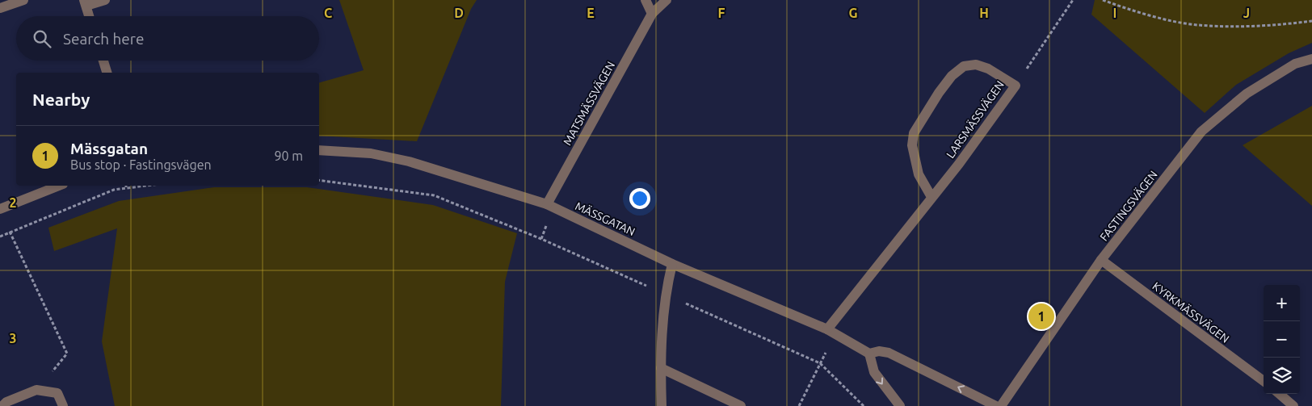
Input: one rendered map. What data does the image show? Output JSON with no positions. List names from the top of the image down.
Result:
{
  "streets": {
    "street": [
      "MATSMÄSSVÄGEN",
      "LARSMÄSSVÄGEN",
      "FASTINGSVÄGEN",
      "MÄSSGATAN",
      "KYRKMÄSSVÄGEN"
    ]
  },
  "crossings": [
    ["MATSMÄSSVÄGEN", "MÄSSGATAN"],
    ["LARSMÄSSVÄGEN", "MÄSSGATAN"],
    ["FASTINGSVÄGEN", "KYRKMÄSSVÄGEN"]
  ],
  "page": {
    "search": "Search here",
    "heading": "Nearby",
    "list": [
      {
        "mark": "1",
        "name": "Mässgatan",
        "note": "Bus stop · Fastingsvägen",
        "value": "90 m"
      }
    ],
    "map_buttons": ["+", "−"],
    "pins": "1"
  },
  "grid": {
    "columns": [
      "C",
      "D",
      "E",
      "F",
      "G",
      "H",
      "I",
      "J"
    ],
    "rows": ["2", "3"]
  }
}
